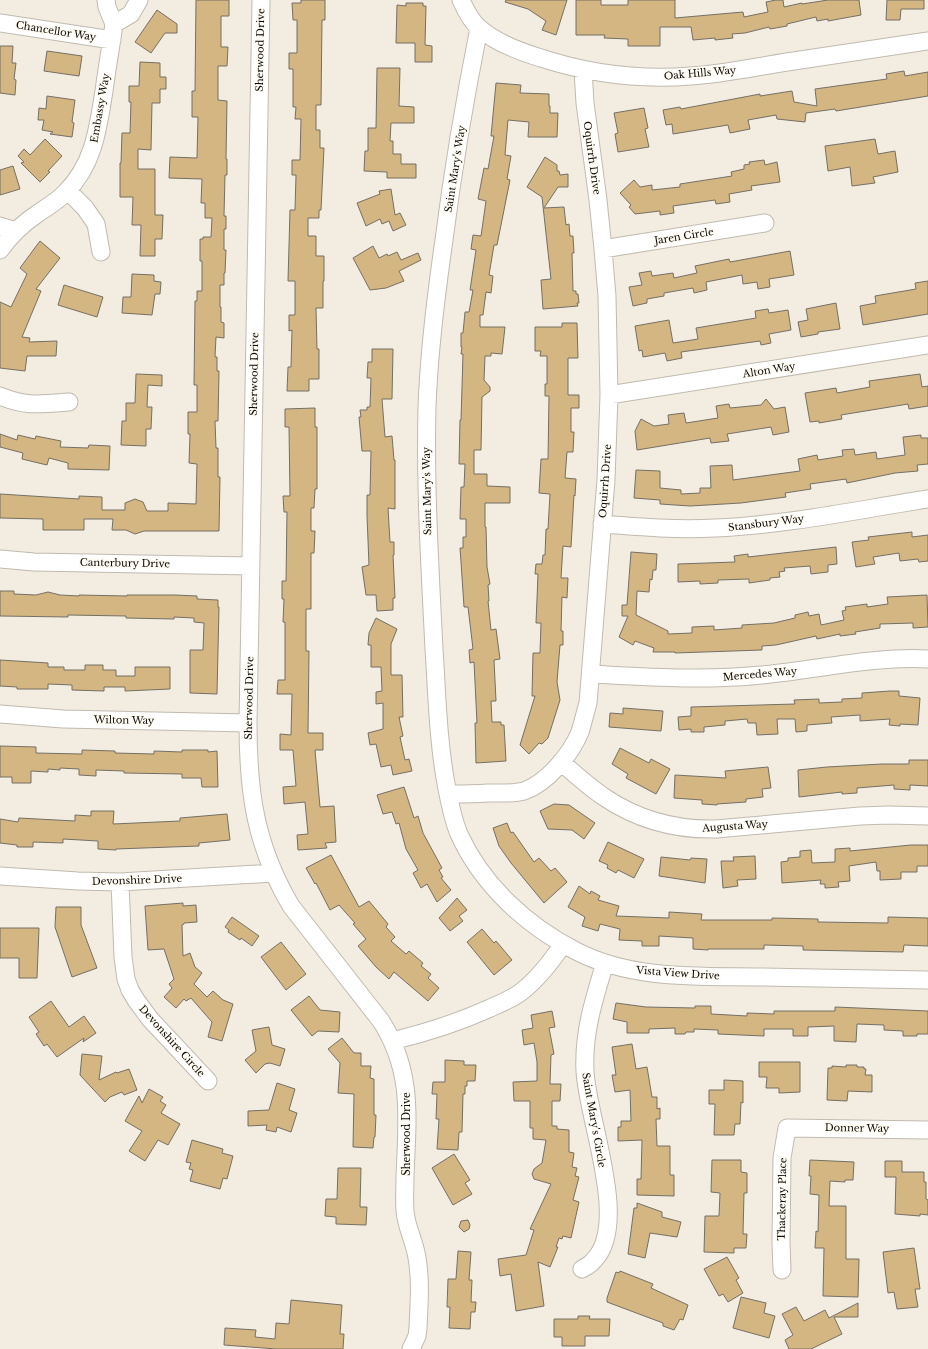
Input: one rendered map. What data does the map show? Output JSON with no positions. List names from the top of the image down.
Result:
{
  "streets": {
    "street": [
      "Chancellor Way",
      "Sherwood Drive",
      "Oak Hills Way",
      "Embassy Way",
      "Oquirrh Drive",
      "Saint Mary's Way",
      "Jaren Circle",
      "Alton Way",
      "Stansbury Way",
      "Canterbury Drive",
      "Mercedes Way",
      "Wilton Way",
      "Augusta Way",
      "Devonshire Drive",
      "Vista View Drive",
      "Devonshire Circle",
      "Saint Mary's Circle",
      "Donner Way",
      "Thackeray Place"
    ]
  },
  "crossings": [
    ["Chancellor Way", "Embassy Way"],
    ["Sherwood Drive", "Canterbury Drive"],
    ["Sherwood Drive", "Wilton Way"],
    ["Sherwood Drive", "Devonshire Drive"],
    ["Oak Hills Way", "Oquirrh Drive"],
    ["Oak Hills Way", "Saint Mary's Way"],
    ["Oquirrh Drive", "Saint Mary's Way"],
    ["Oquirrh Drive", "Jaren Circle"],
    ["Oquirrh Drive", "Alton Way"],
    ["Oquirrh Drive", "Stansbury Way"],
    ["Oquirrh Drive", "Mercedes Way"],
    ["Oquirrh Drive", "Augusta Way"],
    ["Saint Mary's Way", "Vista View Drive"],
    ["Devonshire Drive", "Devonshire Circle"],
    ["Vista View Drive", "Saint Mary's Circle"],
    ["Donner Way", "Thackeray Place"]
  ]
}
